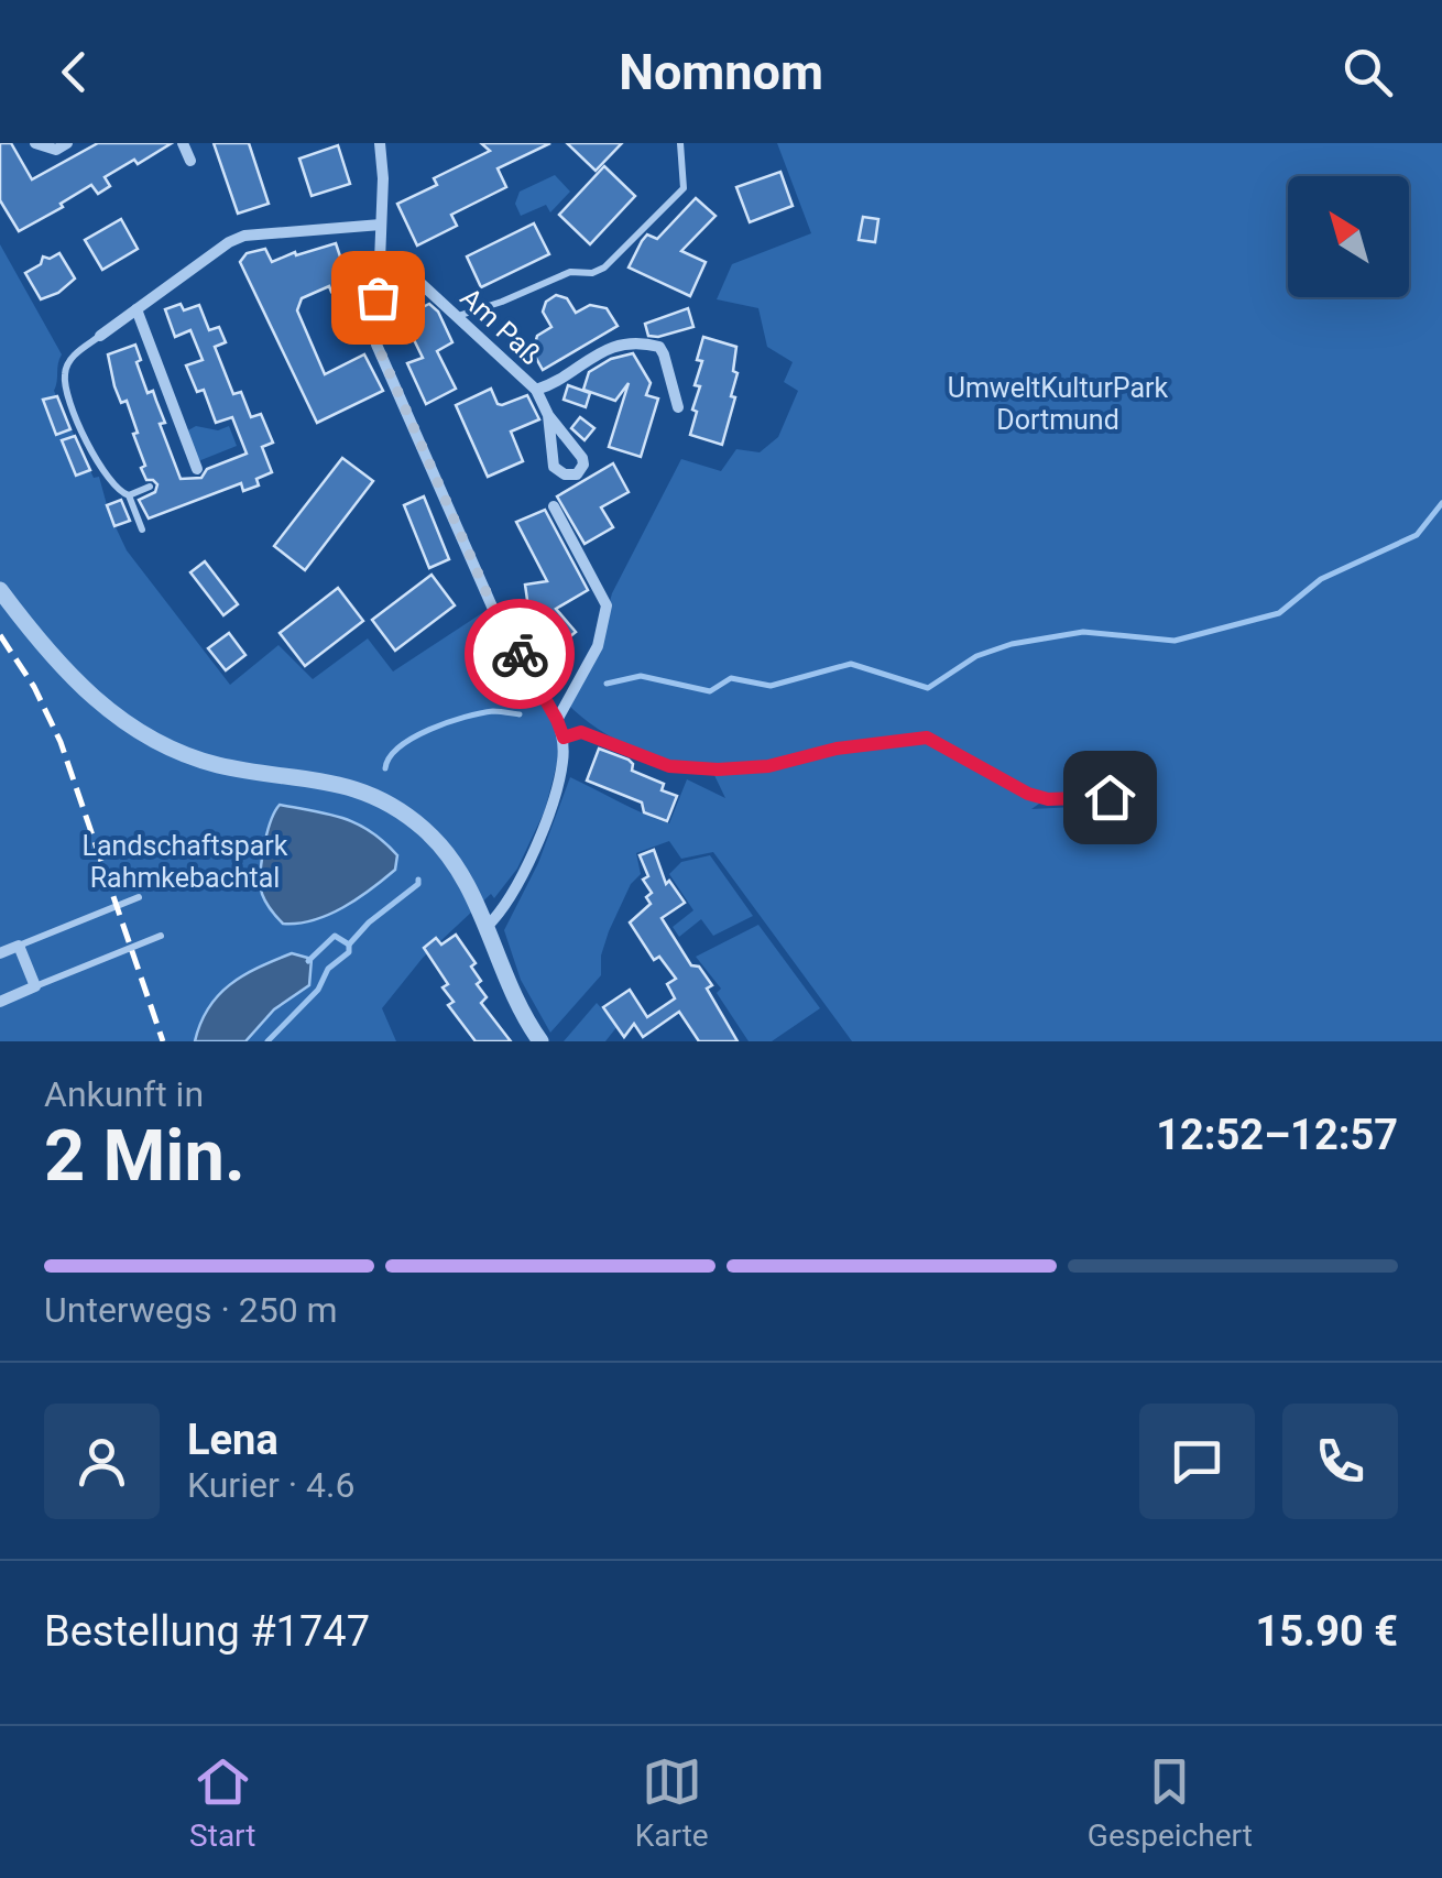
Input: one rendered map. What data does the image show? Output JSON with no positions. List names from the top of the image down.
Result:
{
  "streets": {
    "street": ["Am Paß"]
  },
  "parks": ["UmweltKulturPark Dortmund", "Landschaftspark Rahmkebachtal"],
  "north": "top left",
  "page": {
    "header": "Nomnom",
    "heading": ["2 Min.", "Ankunft in", "12:52–12:57"],
    "panel": [
      "Lena",
      "Kurier · 4.6",
      "Bestellung #1747",
      "15.90 €"
    ],
    "bar": "Unterwegs · 250 m",
    "tabs": ["Start", "Karte", "Gespeichert"]
  }
}
